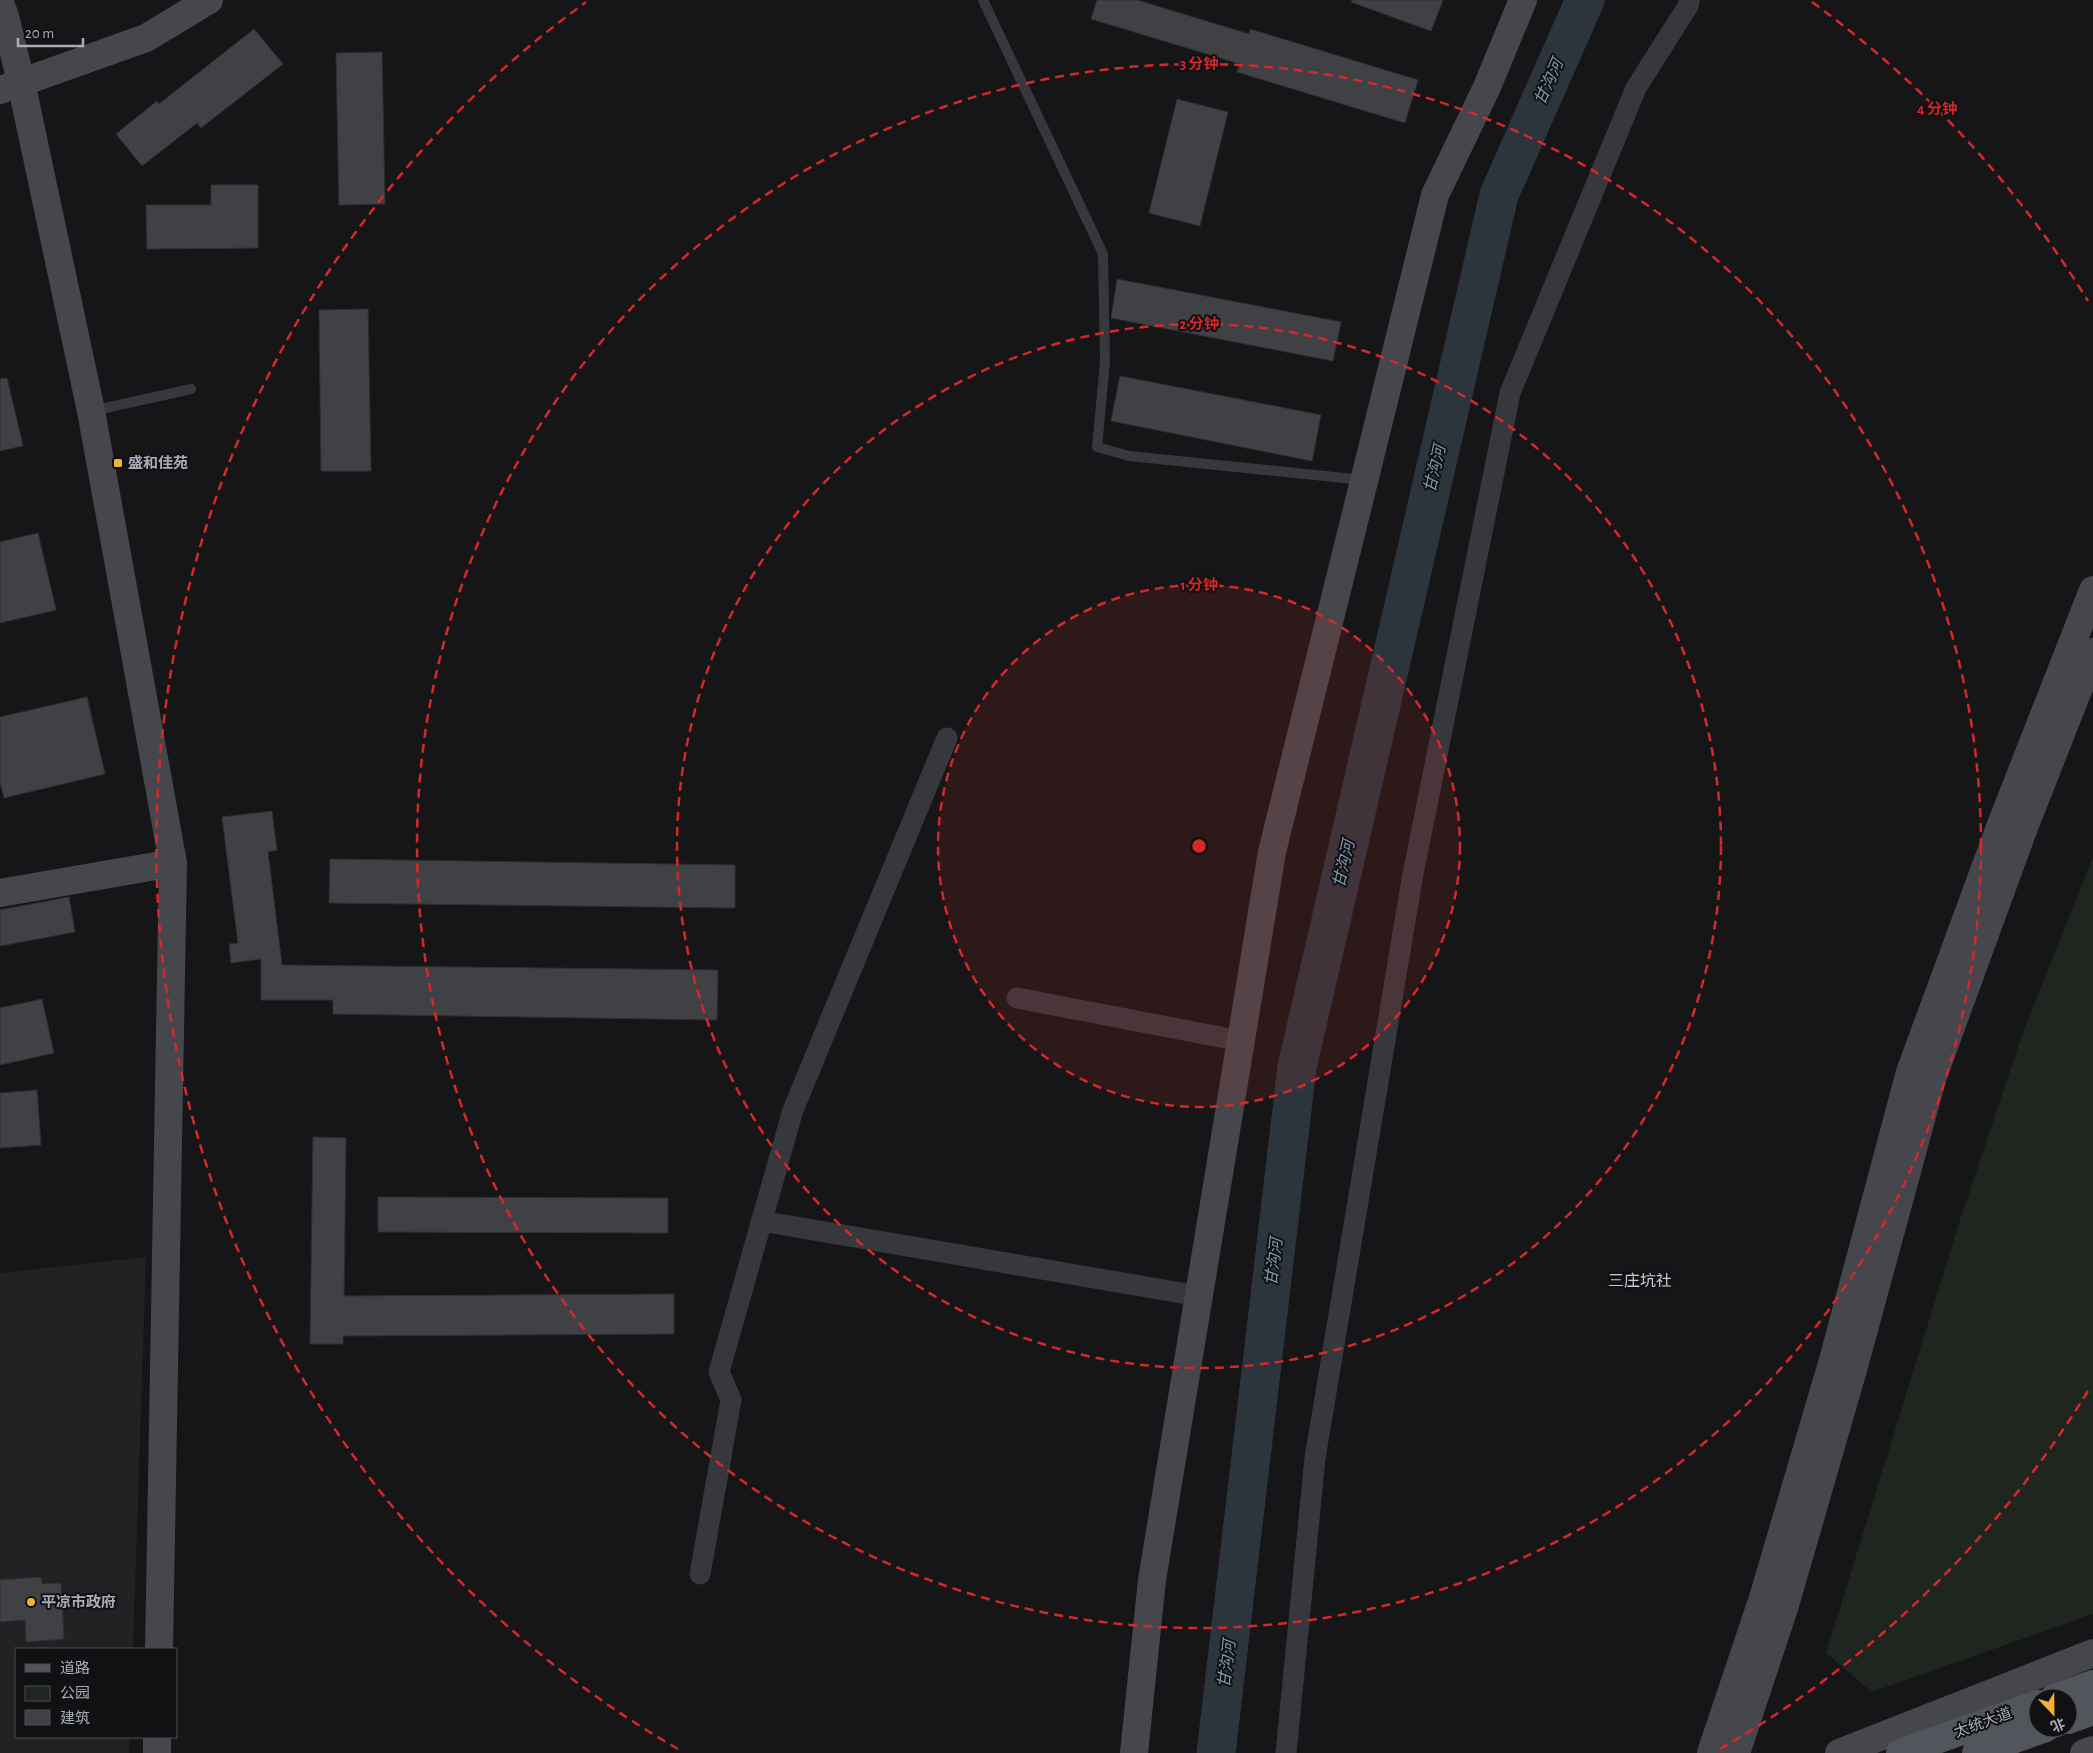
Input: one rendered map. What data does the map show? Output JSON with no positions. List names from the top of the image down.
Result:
{
  "streets": {
    "main road": ["太统大道"]
  },
  "districts": ["三庄坑社"],
  "water": ["甘沟河"],
  "places": {
    "transit": ["盛和佳苑"],
    "other": ["平凉市政府"]
  },
  "legend": ["道路", "公园", "建筑"],
  "scale_bar": "20 m",
  "north": "bottom",
  "rings": [
    "3 分钟",
    "4 分钟",
    "2 分钟",
    "1 分钟"
  ]
}
